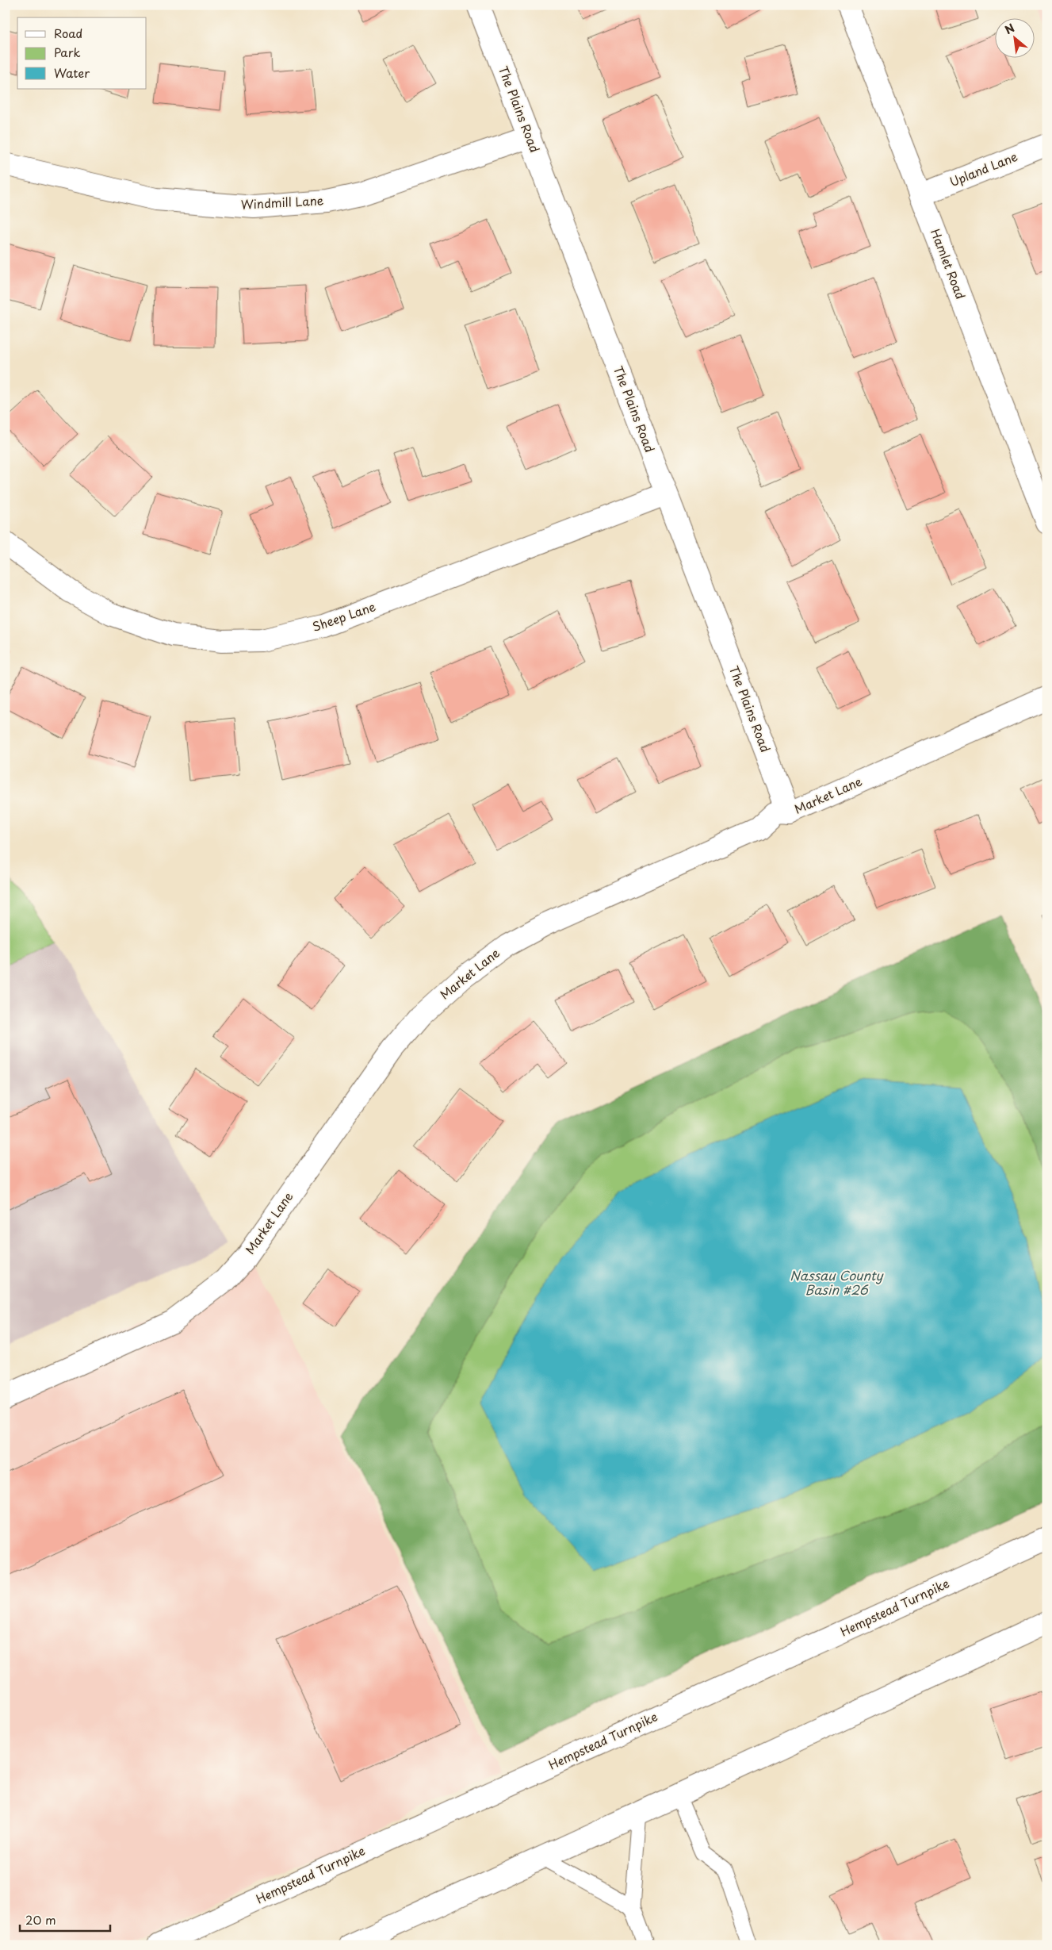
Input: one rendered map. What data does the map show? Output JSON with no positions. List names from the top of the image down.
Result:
{
  "streets": {
    "street": [
      "The Plains Road",
      "Upland Lane",
      "Windmill Lane",
      "Hamlet Road",
      "Sheep Lane",
      "Market Lane",
      "Hempstead Turnpike"
    ]
  },
  "crossings": [
    ["The Plains Road", "Windmill Lane"],
    ["The Plains Road", "Sheep Lane"],
    ["The Plains Road", "Market Lane"],
    ["Upland Lane", "Hamlet Road"]
  ],
  "water": ["Nassau County Basin #26"],
  "legend": ["Road", "Park", "Water"],
  "scale_bar": "20 m",
  "north": "top left"
}
